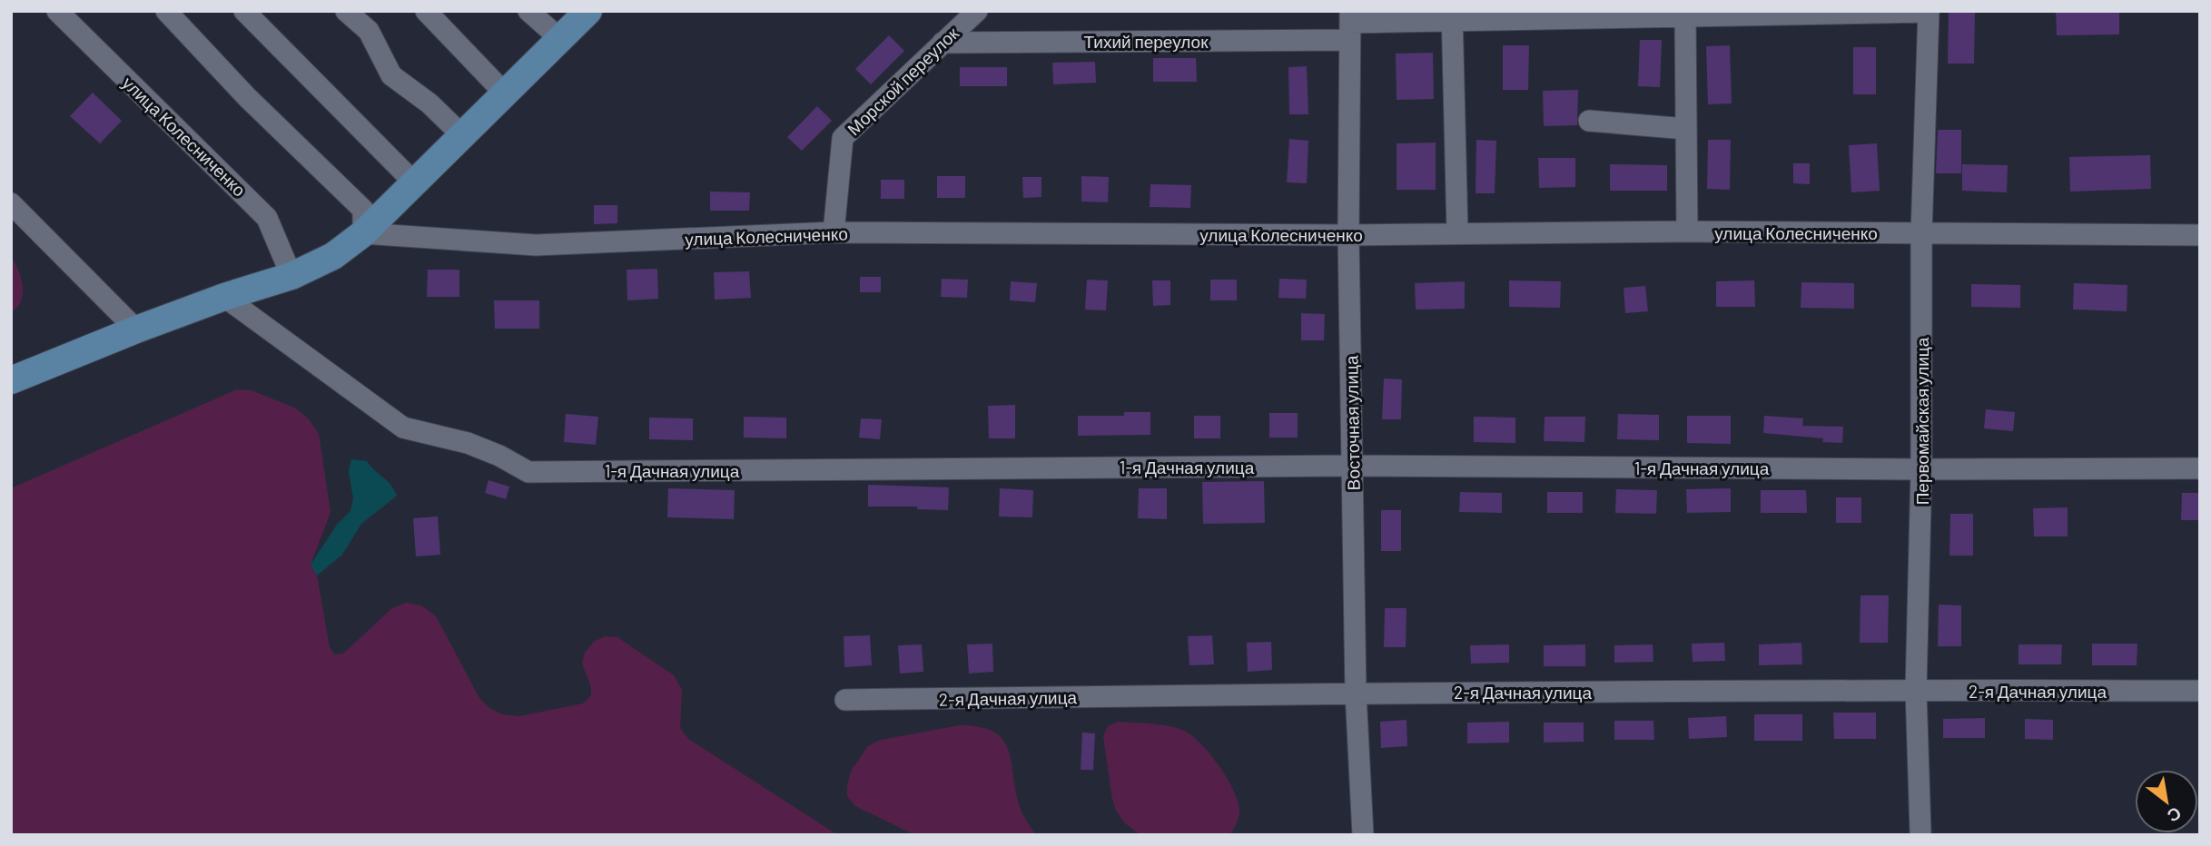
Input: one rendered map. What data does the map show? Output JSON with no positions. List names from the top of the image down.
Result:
{
  "streets": {
    "street": [
      "Тихий переулок",
      "Морской переулок",
      "улица Колесниченко",
      "Первомайская улица",
      "Восточная улица",
      "1-я Дачная улица",
      "2-я Дачная улица"
    ]
  },
  "crossings": [
    ["Тихий переулок", "Морской переулок"],
    ["Тихий переулок", "Первомайская улица"],
    ["Тихий переулок", "Восточная улица"],
    ["Морской переулок", "улица Колесниченко"],
    ["улица Колесниченко", "Первомайская улица"],
    ["улица Колесниченко", "Восточная улица"],
    ["Первомайская улица", "1-я Дачная улица"],
    ["Первомайская улица", "2-я Дачная улица"],
    ["Восточная улица", "1-я Дачная улица"],
    ["Восточная улица", "2-я Дачная улица"]
  ],
  "north": "bottom right"
}
